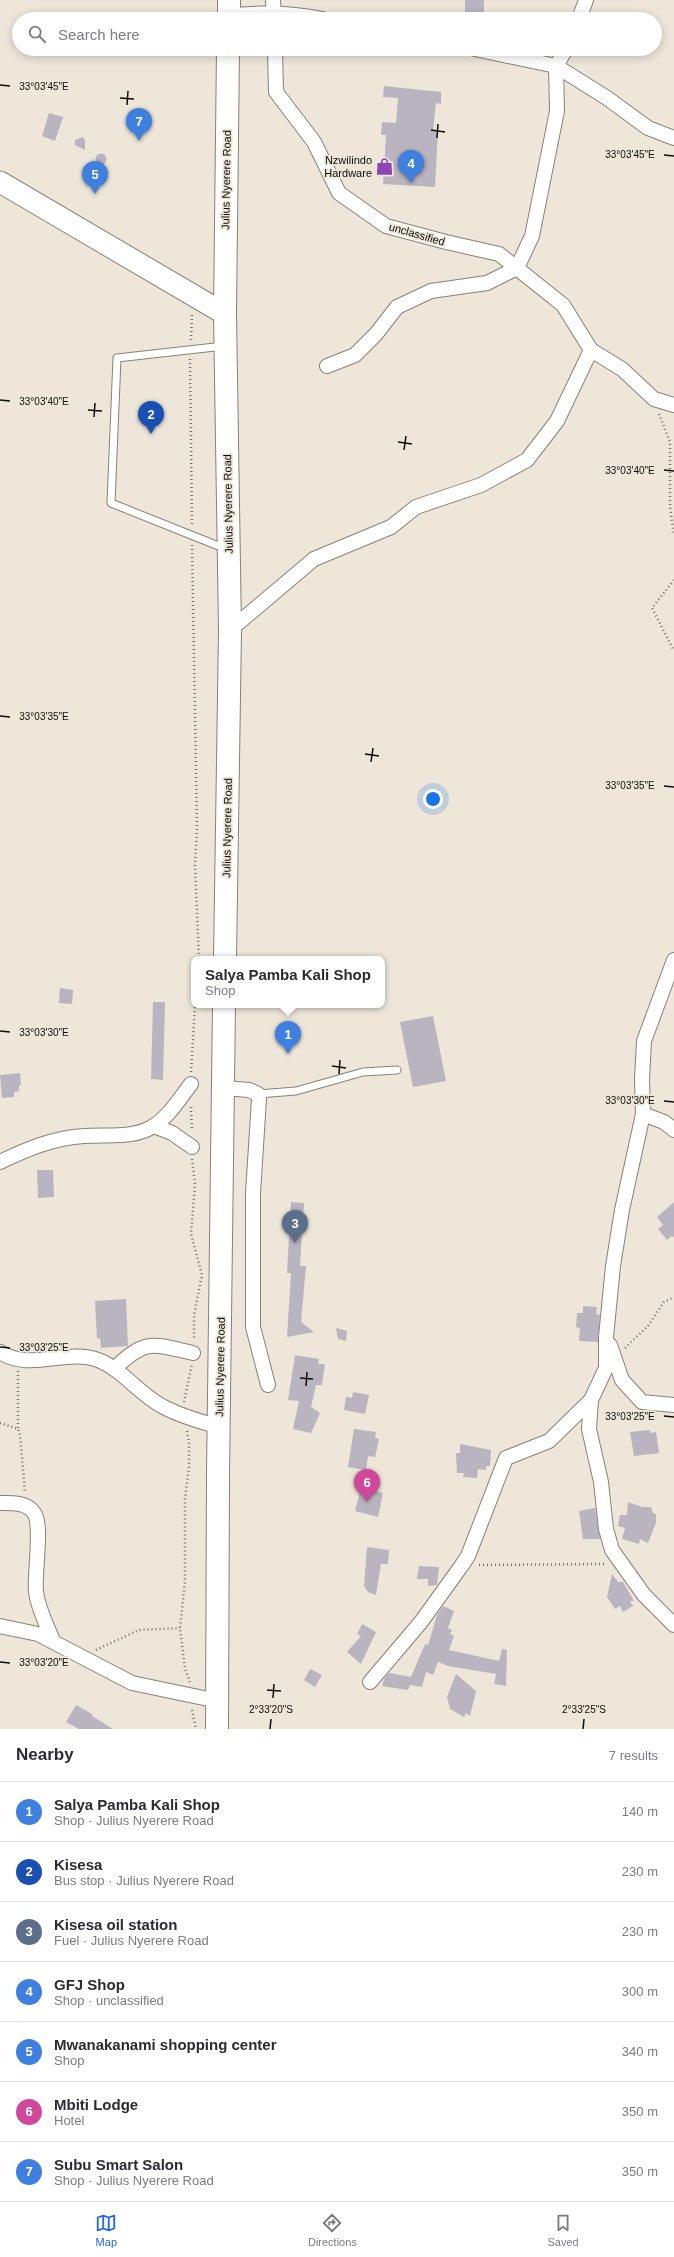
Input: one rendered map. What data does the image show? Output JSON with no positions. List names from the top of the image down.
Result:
{
  "streets": {
    "highway": ["Julius Nyerere Road"],
    "street": ["unclassified"]
  },
  "places": {
    "shop": ["Nzwilindo Hardware"]
  },
  "page": {
    "search": "Search here",
    "pins": [
      "7",
      "4",
      "5",
      "2",
      "1",
      "3",
      "6"
    ],
    "popup": ["Salya Pamba Kali Shop", "Shop"],
    "heading": ["Nearby", "7 results"],
    "list": [
      {
        "mark": "1",
        "name": "Salya Pamba Kali Shop",
        "note": "Shop · Julius Nyerere Road",
        "value": "140 m"
      },
      {
        "mark": "2",
        "name": "Kisesa",
        "note": "Bus stop · Julius Nyerere Road",
        "value": "230 m"
      },
      {
        "mark": "3",
        "name": "Kisesa oil station",
        "note": "Fuel · Julius Nyerere Road",
        "value": "230 m"
      },
      {
        "mark": "4",
        "name": "GFJ Shop",
        "note": "Shop · unclassified",
        "value": "300 m"
      },
      {
        "mark": "5",
        "name": "Mwanakanami shopping center",
        "note": "Shop",
        "value": "340 m"
      },
      {
        "mark": "6",
        "name": "Mbiti Lodge",
        "note": "Hotel",
        "value": "350 m"
      },
      {
        "mark": "7",
        "name": "Subu Smart Salon",
        "note": "Shop · Julius Nyerere Road",
        "value": "350 m"
      }
    ],
    "nav": ["Map", "Directions", "Saved"]
  },
  "coordinates": [
    "33°03'45\"E",
    "33°03'40\"E",
    "33°03'35\"E",
    "33°03'30\"E",
    "33°03'25\"E",
    "33°03'20\"E",
    "2°33'20\"S",
    "2°33'25\"S"
  ]
}
